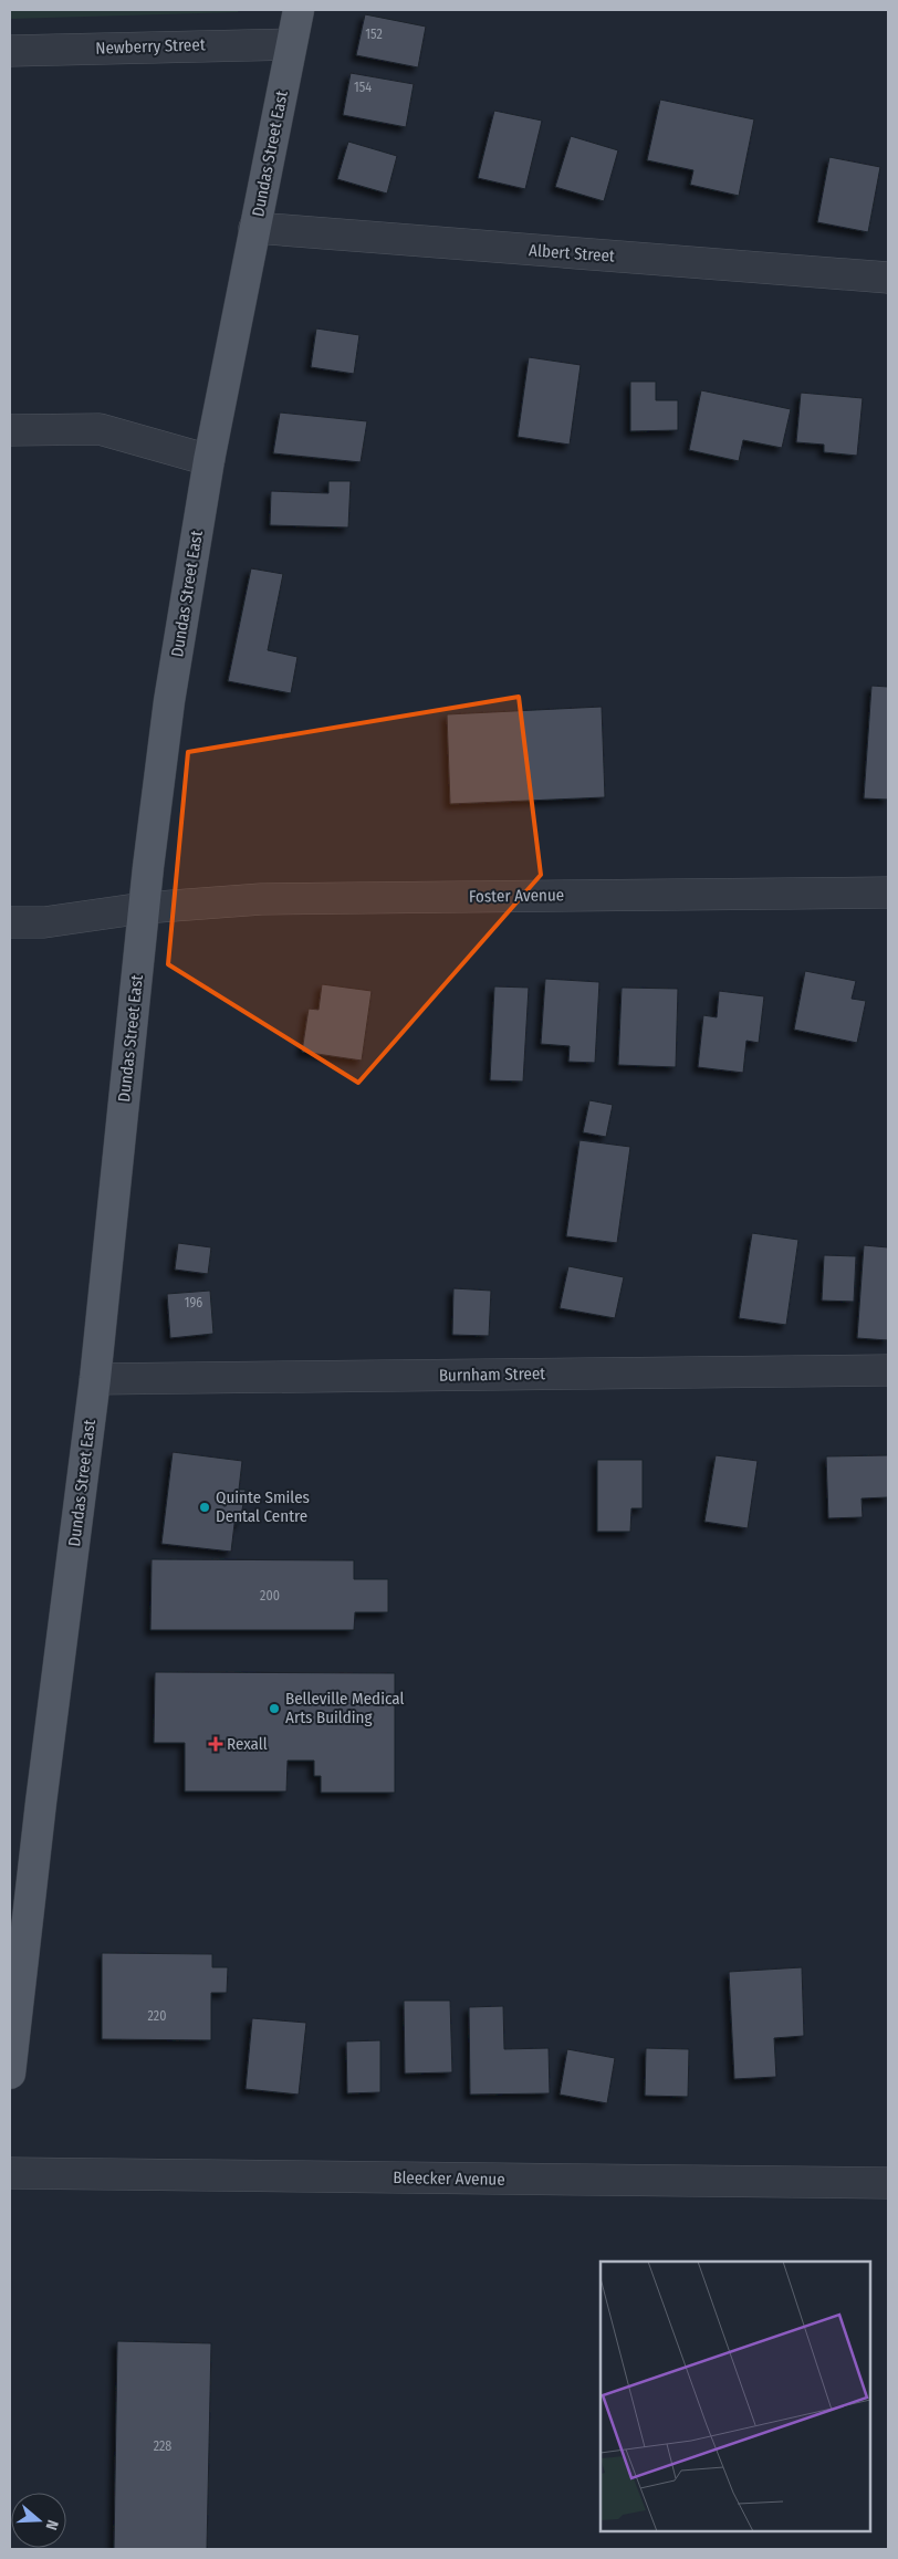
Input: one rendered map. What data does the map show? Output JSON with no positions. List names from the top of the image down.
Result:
{
  "streets": {
    "main road": ["Dundas Street East"],
    "street": [
      "Newberry Street",
      "Albert Street",
      "Foster Avenue",
      "Burnham Street",
      "Bleecker Avenue"
    ]
  },
  "crossings": [
    ["Newberry Street", "Dundas Street East"],
    ["Dundas Street East", "Albert Street"],
    ["Dundas Street East", "Foster Avenue"],
    ["Dundas Street East", "Burnham Street"]
  ],
  "places": {
    "other": ["Quinte Smiles Dental Centre", "Belleville Medical Arts Building"],
    "health": ["Rexall"]
  },
  "house_numbers": [
    "152",
    "154",
    "196",
    "200",
    "220",
    "228"
  ],
  "north": "right"
}
